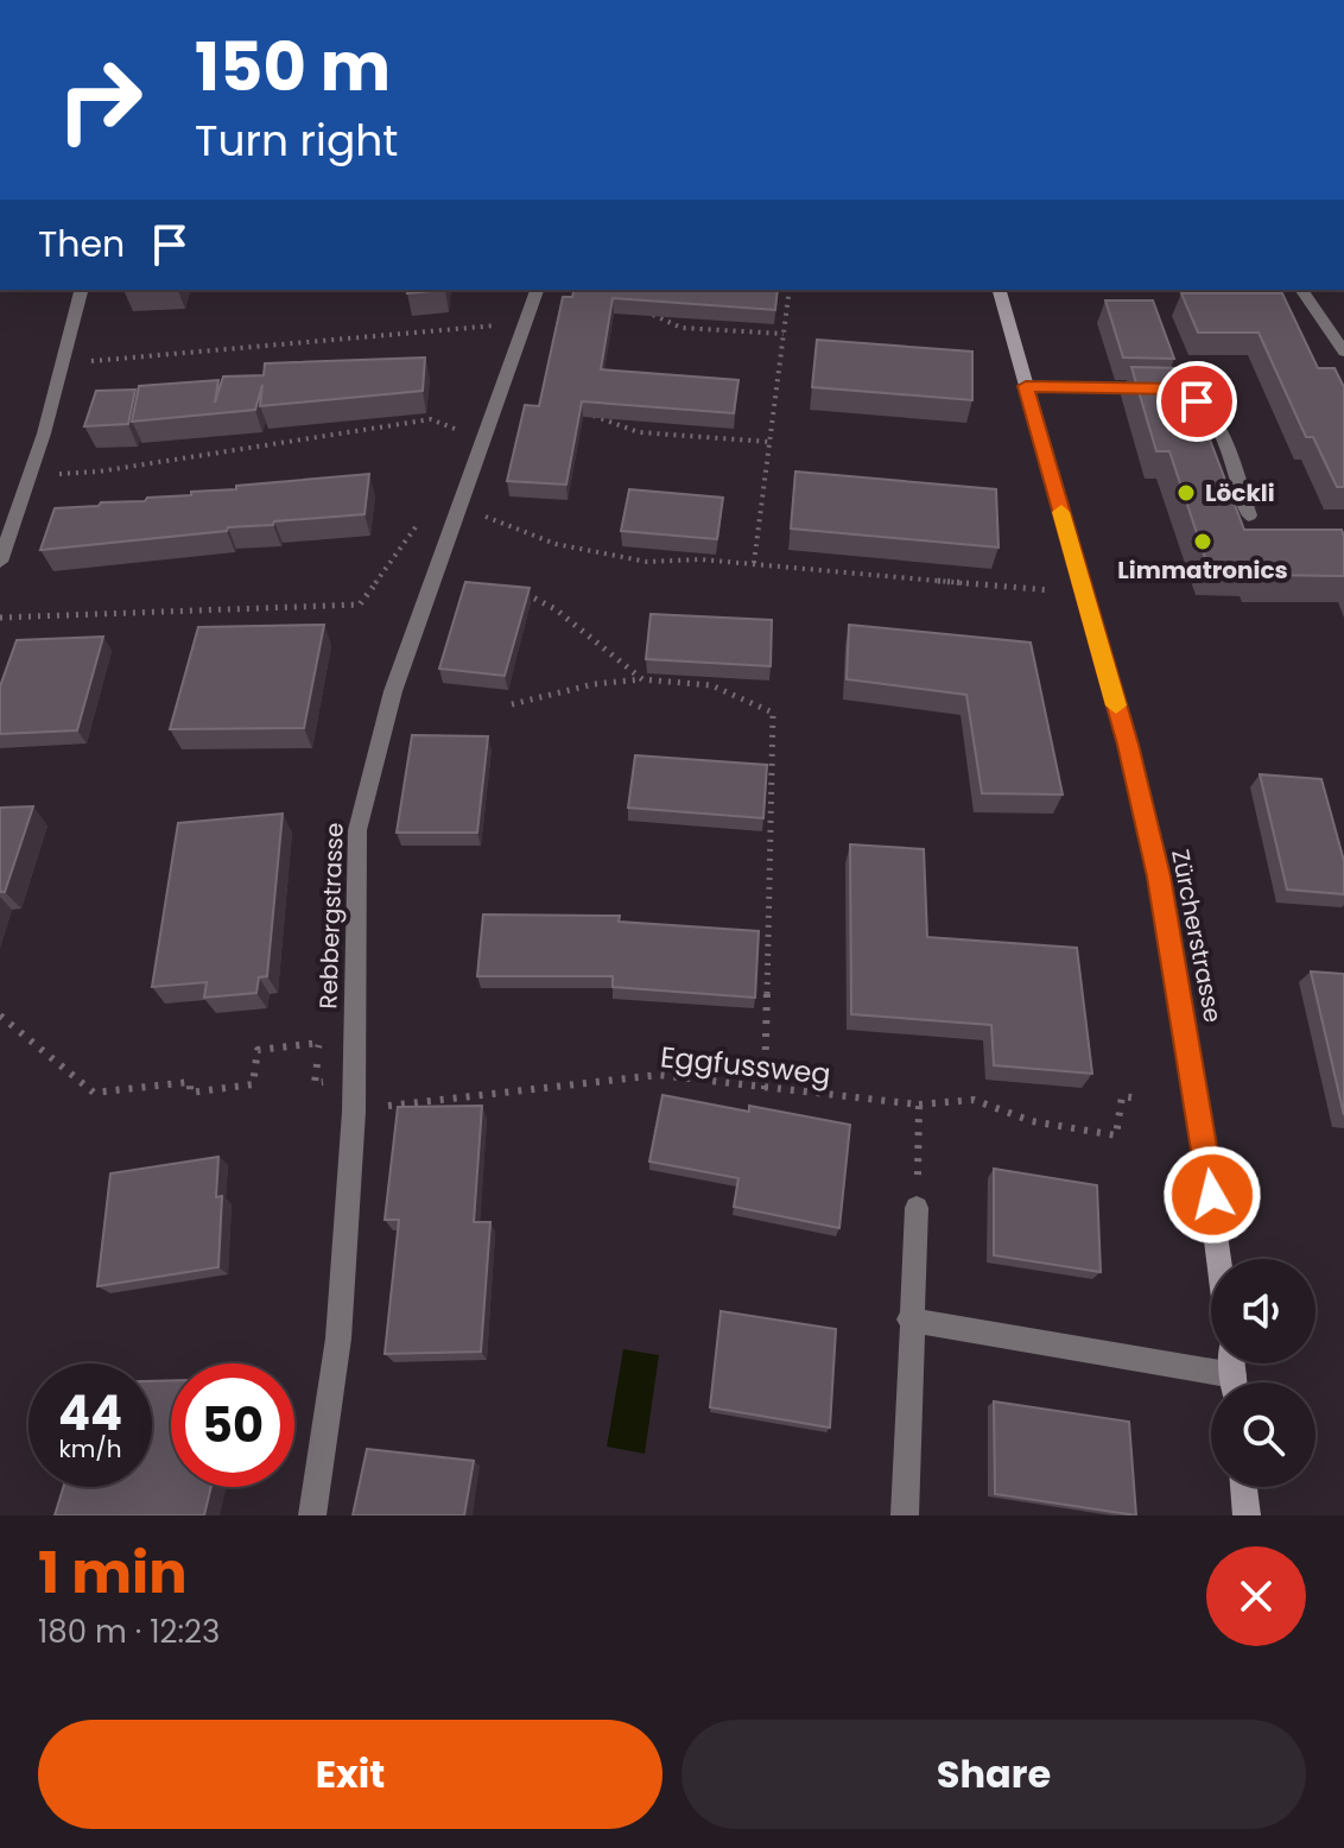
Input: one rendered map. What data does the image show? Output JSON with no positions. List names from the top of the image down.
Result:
{
  "streets": {
    "main road": ["Zürcherstrasse"],
    "street": ["Rebbergstrasse"],
    "path": ["Eggfussweg"]
  },
  "crossings": [
    ["Rebbergstrasse", "Eggfussweg"]
  ],
  "places": ["Löckli", "Limmatronics"],
  "page": {
    "turn": ["150 m", "Turn right"],
    "then": "Then",
    "speed": "44 km/h",
    "limit": "50",
    "heading": ["1 min", "180 m · 12:23"],
    "buttons": ["Exit", "Share"]
  }
}
